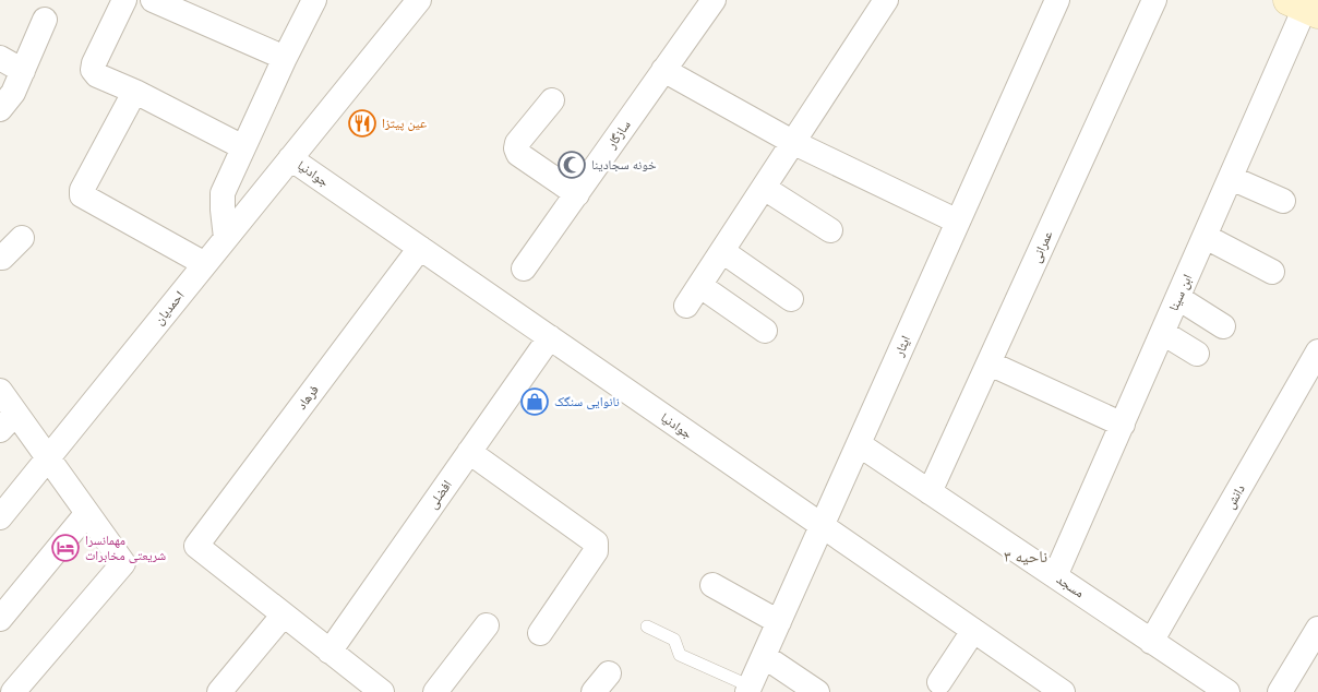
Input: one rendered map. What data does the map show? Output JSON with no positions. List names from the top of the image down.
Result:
{
  "streets": {
    "street": [
      "سازگار",
      "جوادنیا",
      "عمرانی",
      "ابن سینا",
      "احمدیان",
      "ایثار",
      "فرهاد",
      "افضلی",
      "دانش",
      "مسجد"
    ]
  },
  "crossings": [
    ["جوادنیا", "احمدیان"],
    ["جوادنیا", "ایثار"],
    ["جوادنیا", "فرهاد"],
    ["جوادنیا", "افضلی"],
    ["عمرانی", "مسجد"],
    ["ابن سینا", "مسجد"],
    ["ایثار", "مسجد"],
    ["دانش", "مسجد"]
  ],
  "districts": ["ناحیه ۳"],
  "places": {
    "restaurant": ["عین پیتزا"],
    "mosque": ["خونه سجادینا"],
    "shop": ["نانوایی سنگک"],
    "hotel": ["مهمانسرا شریعتی مخابرات"]
  }
}
